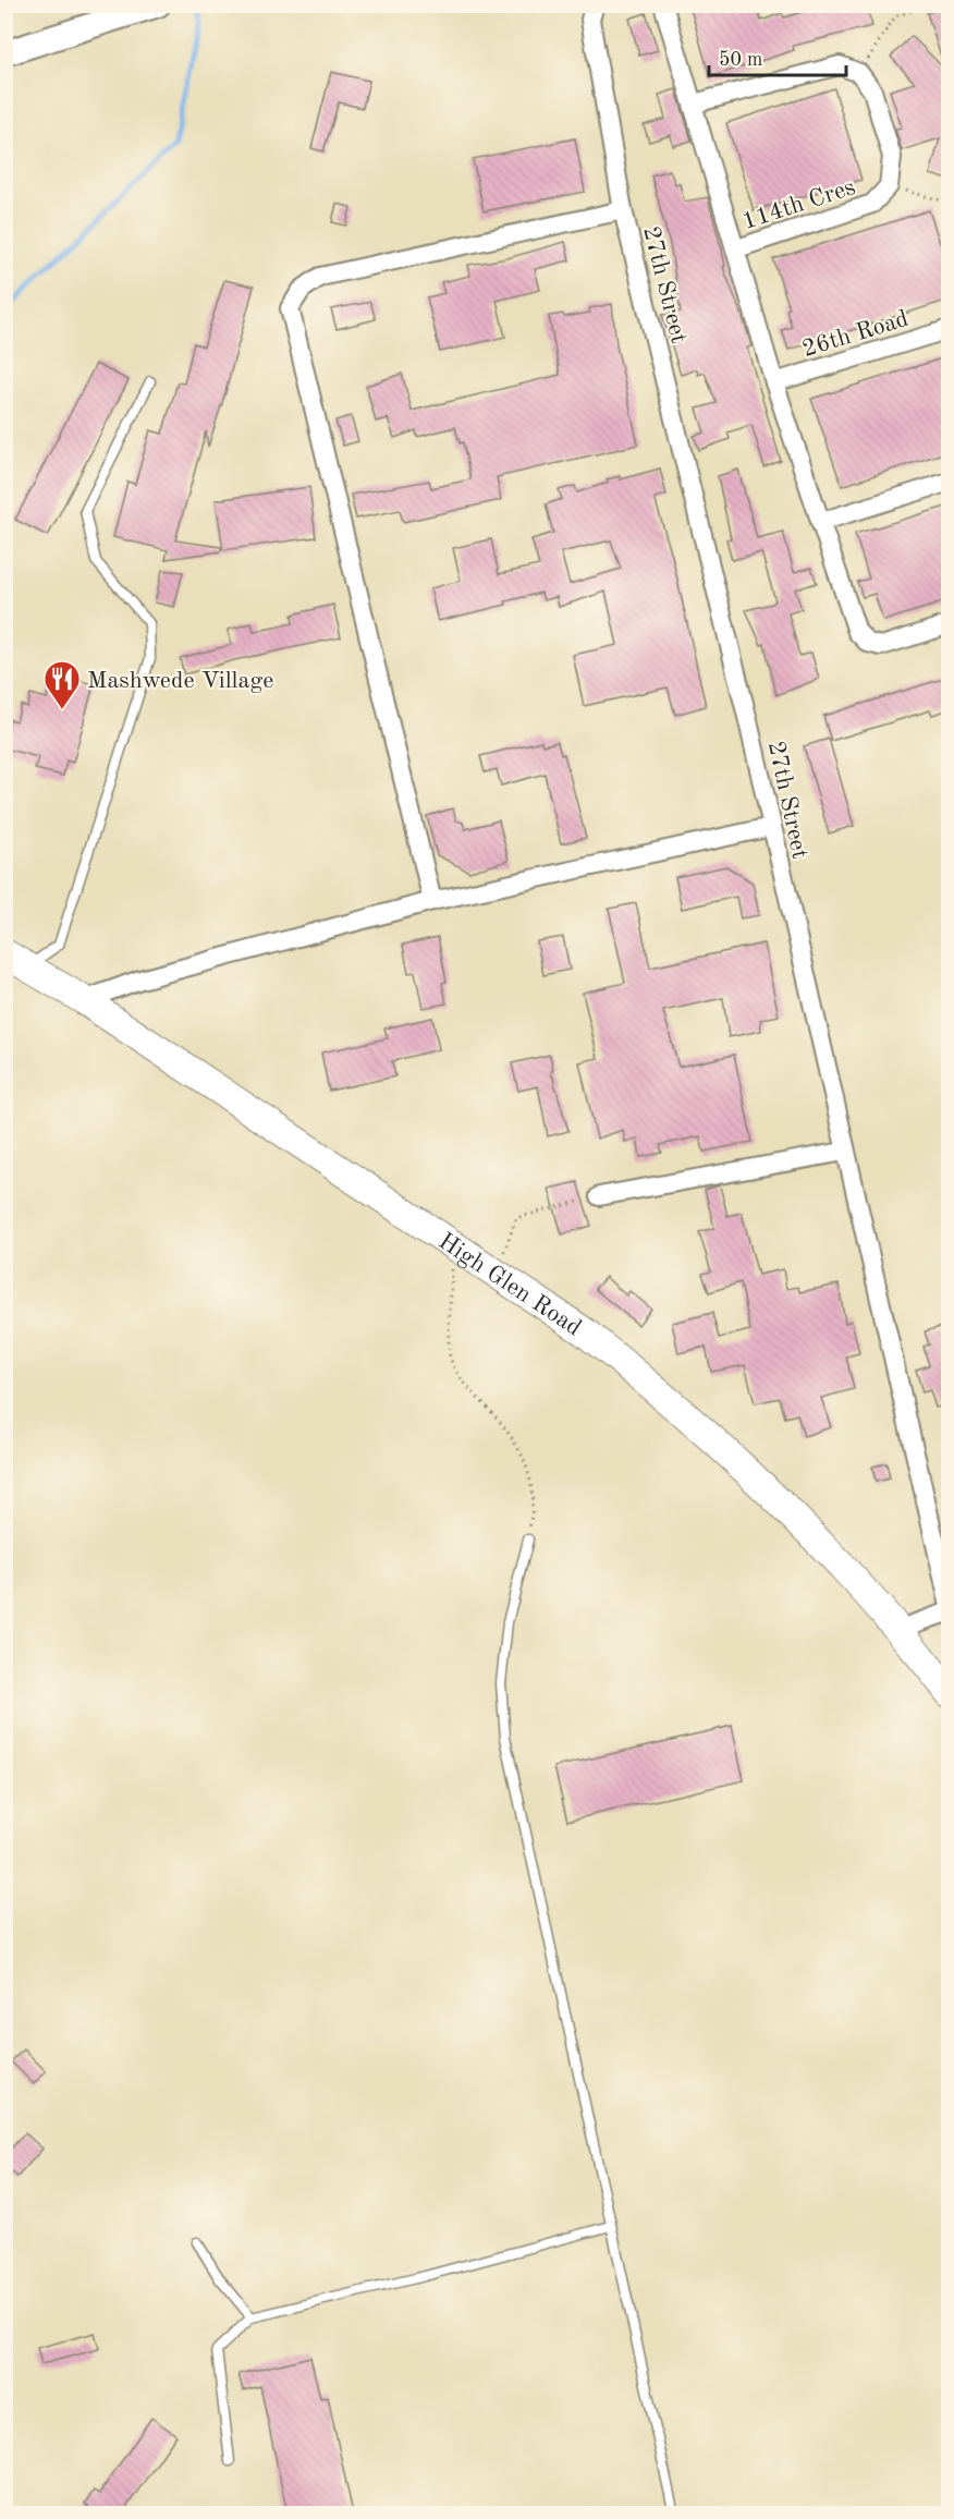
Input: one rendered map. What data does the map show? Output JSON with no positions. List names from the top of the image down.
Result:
{
  "streets": {
    "main road": ["High Glen Road"],
    "street": ["114th Cres", "27th Street", "26th Road"]
  },
  "places": {
    "restaurant": ["Mashwede Village"]
  },
  "scale_bar": "50 m"
}
